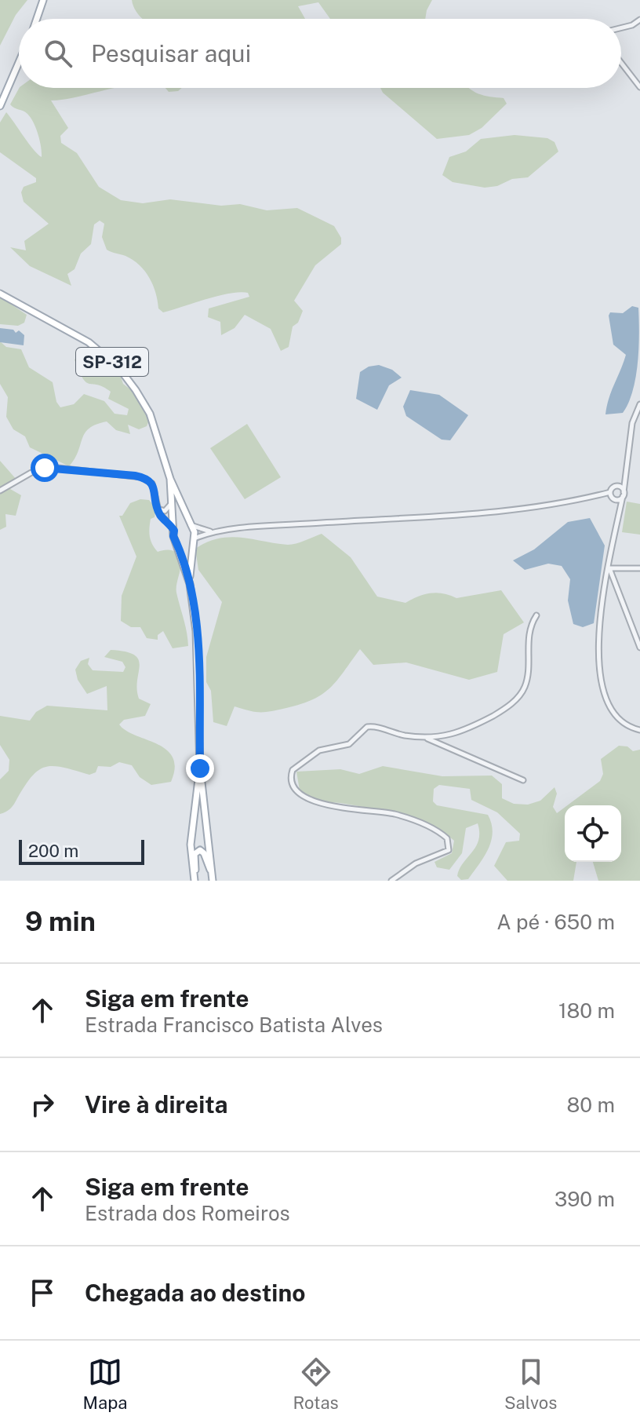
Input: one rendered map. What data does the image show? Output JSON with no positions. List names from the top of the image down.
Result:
{
  "streets": {
    "main road": ["SP-312"]
  },
  "scale_bar": "200 m",
  "page": {
    "search": "Pesquisar aqui",
    "scale": "200 m",
    "heading": ["9 min", "A pé · 650 m"],
    "list": [
      ["Siga em frente", "Estrada Francisco Batista Alves", "180 m"],
      ["Vire à direita", "80 m"],
      ["Siga em frente", "Estrada dos Romeiros", "390 m"],
      "Chegada ao destino"
    ],
    "nav": ["Mapa", "Rotas", "Salvos"]
  }
}
